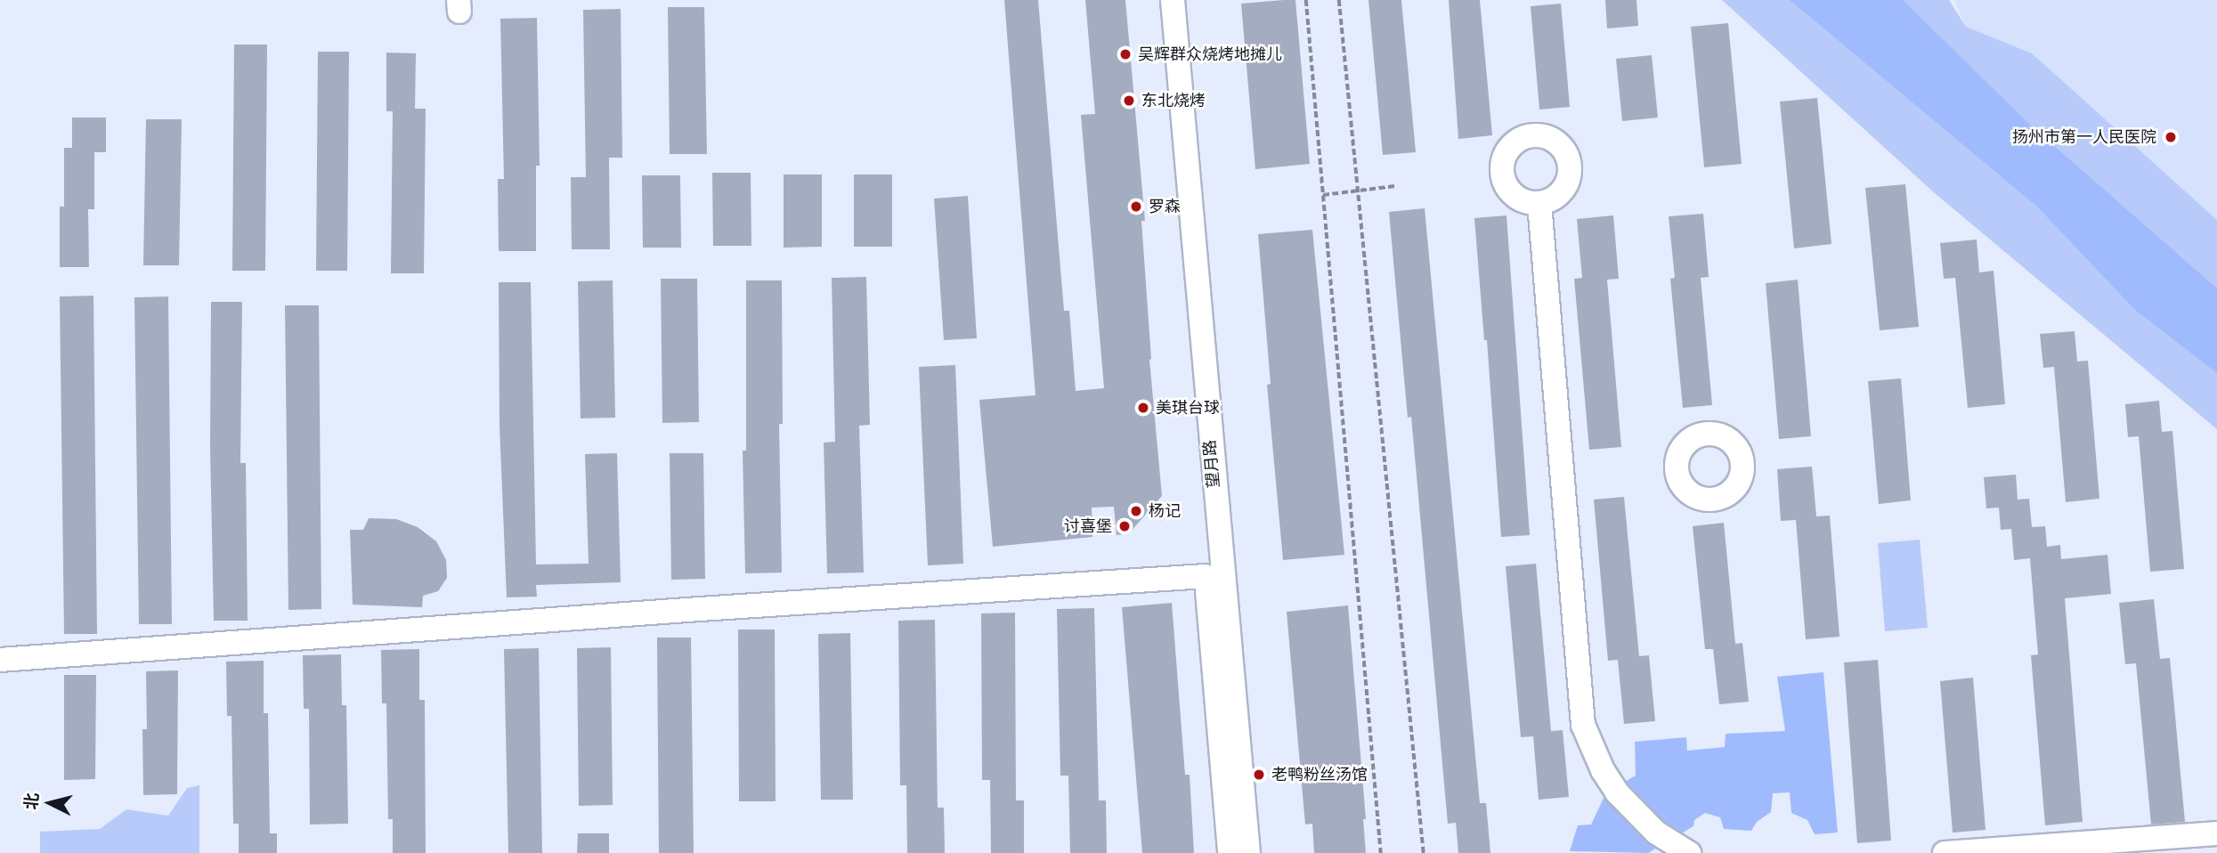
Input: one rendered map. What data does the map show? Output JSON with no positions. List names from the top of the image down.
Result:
{
  "streets": {
    "street": ["望月路"]
  },
  "places": [
    "吴辉群众烧烤地摊儿",
    "东北烧烤",
    "扬州市第一人民医院",
    "罗森",
    "美琪台球",
    "杨记",
    "讨喜堡",
    "老鸭粉丝汤馆"
  ],
  "north": "left"
}
